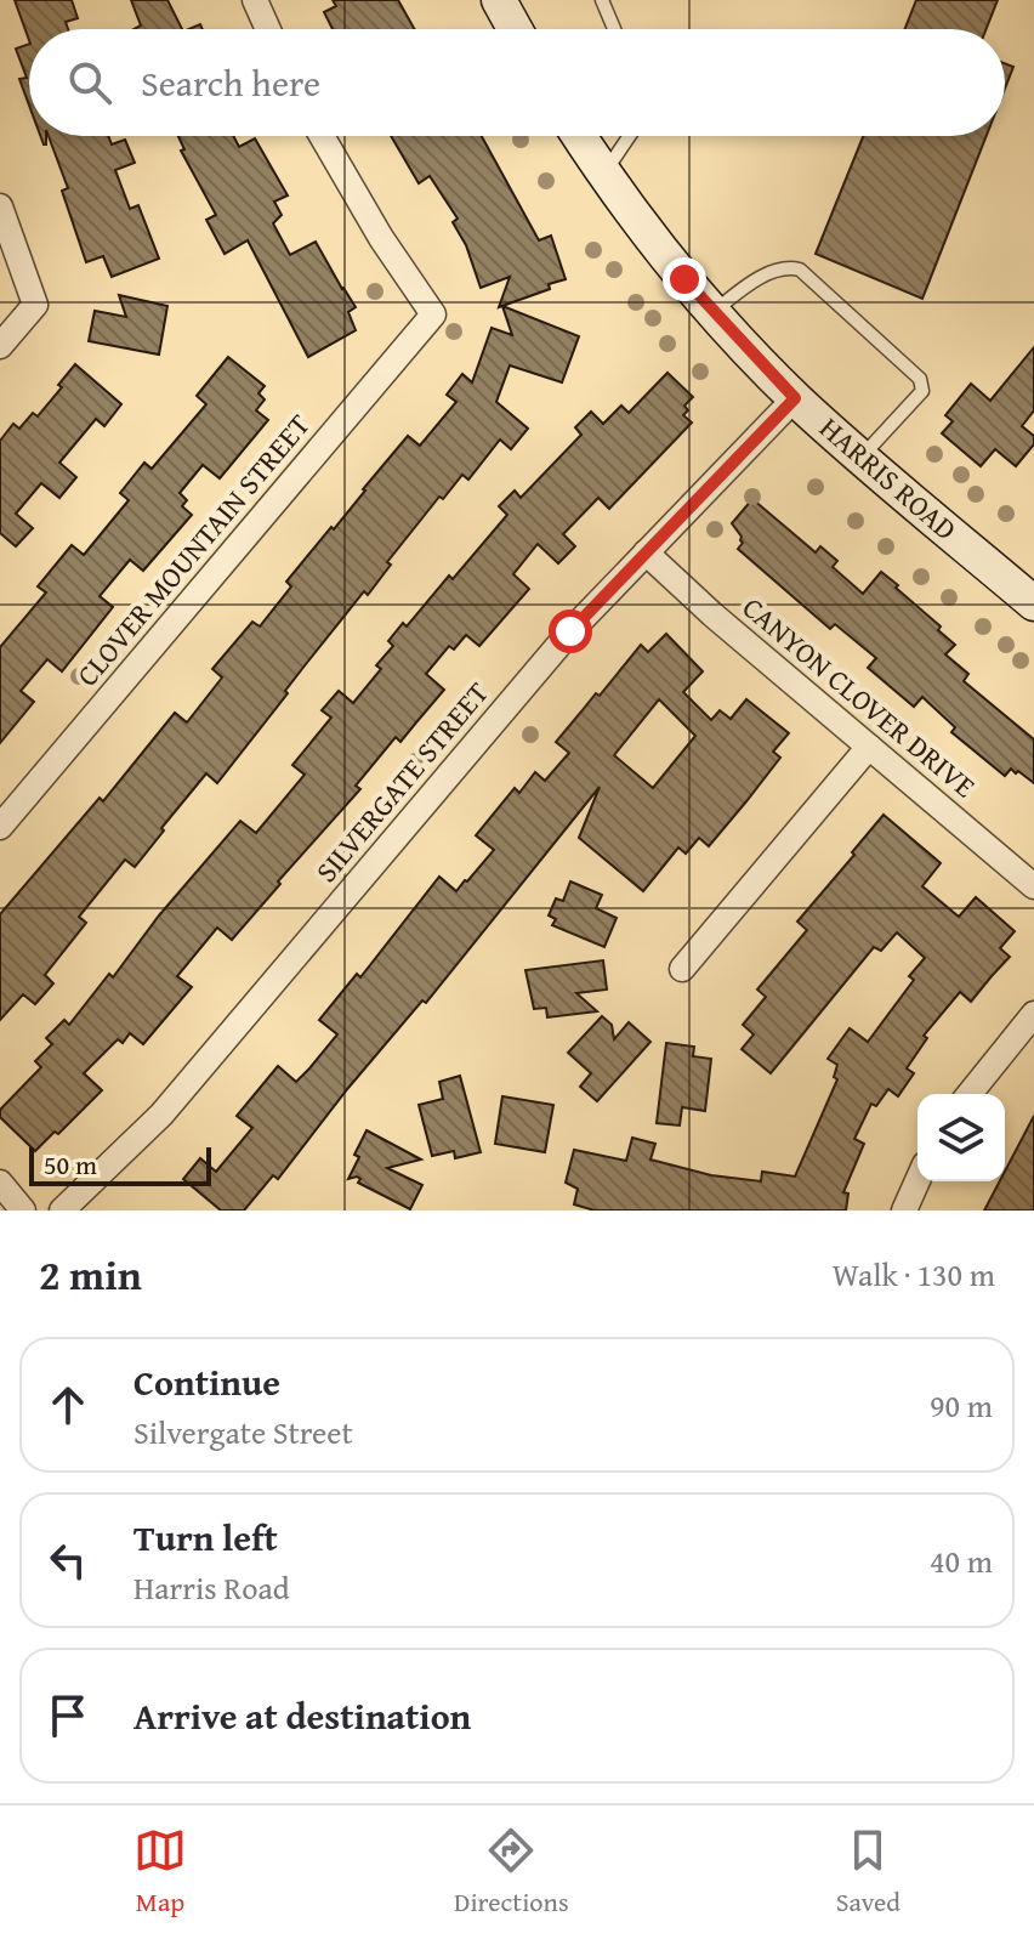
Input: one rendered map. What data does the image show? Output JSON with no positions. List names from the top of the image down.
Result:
{
  "streets": {
    "street": [
      "HARRIS ROAD",
      "CLOVER MOUNTAIN STREET",
      "CANYON CLOVER DRIVE",
      "SILVERGATE STREET"
    ]
  },
  "crossings": [
    ["HARRIS ROAD", "SILVERGATE STREET"],
    ["CANYON CLOVER DRIVE", "SILVERGATE STREET"]
  ],
  "scale_bar": "50 m",
  "page": {
    "search": "Search here",
    "scale": "50 m",
    "heading": ["2 min", "Walk · 130 m"],
    "list": [
      ["Continue", "Silvergate Street", "90 m"],
      ["Turn left", "Harris Road", "40 m"],
      "Arrive at destination"
    ],
    "nav": ["Map", "Directions", "Saved"]
  }
}
